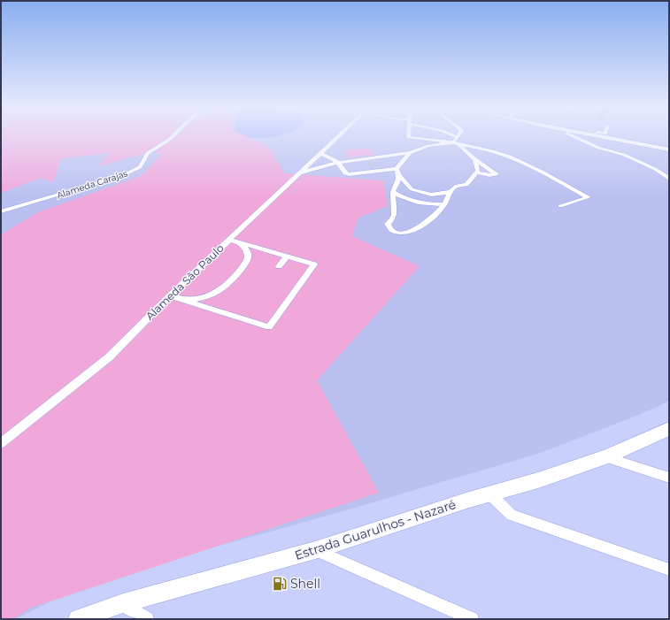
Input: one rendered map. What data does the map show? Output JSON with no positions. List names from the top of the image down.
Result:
{
  "streets": {
    "main road": ["Estrada Guarulhos - Nazaré"],
    "street": ["Alameda Carajas", "Alameda São Paulo"]
  },
  "places": {
    "fuel station": ["Shell"]
  }
}
